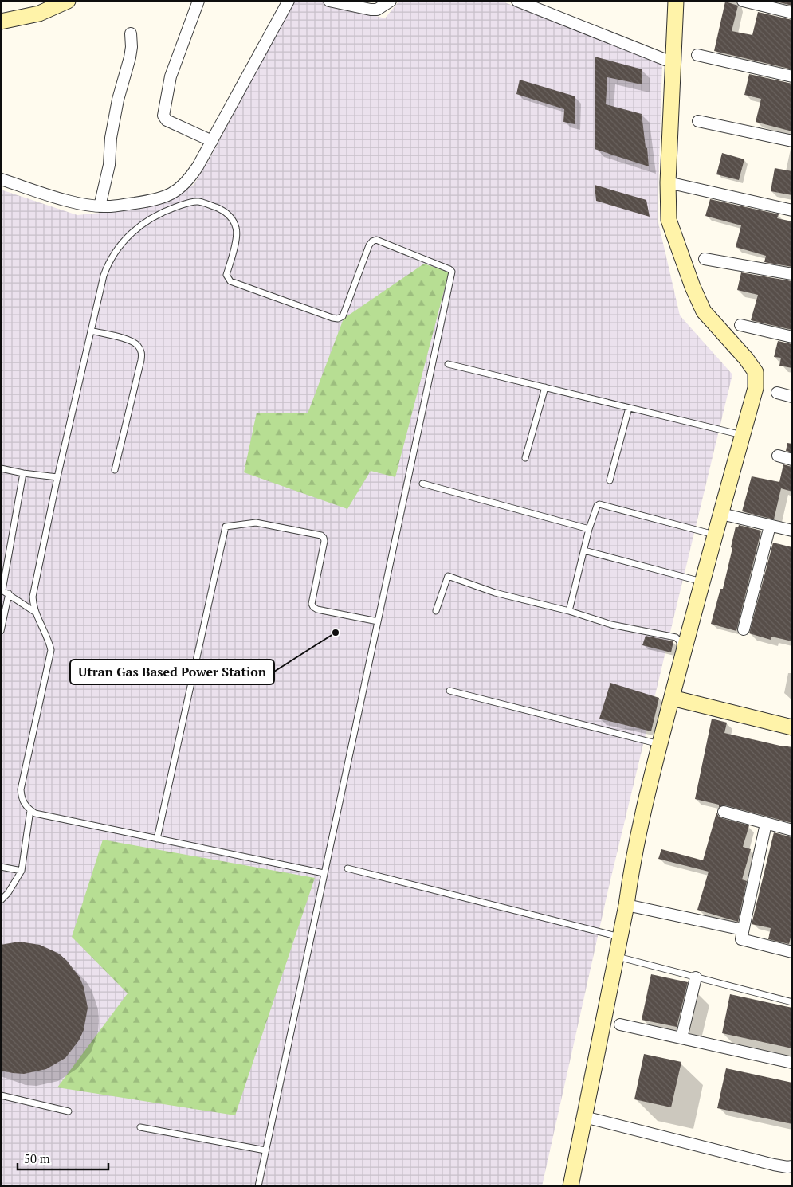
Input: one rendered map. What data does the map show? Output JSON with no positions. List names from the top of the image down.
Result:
{
  "places": ["Utran Gas Based Power Station"],
  "scale_bar": "50 m"
}
